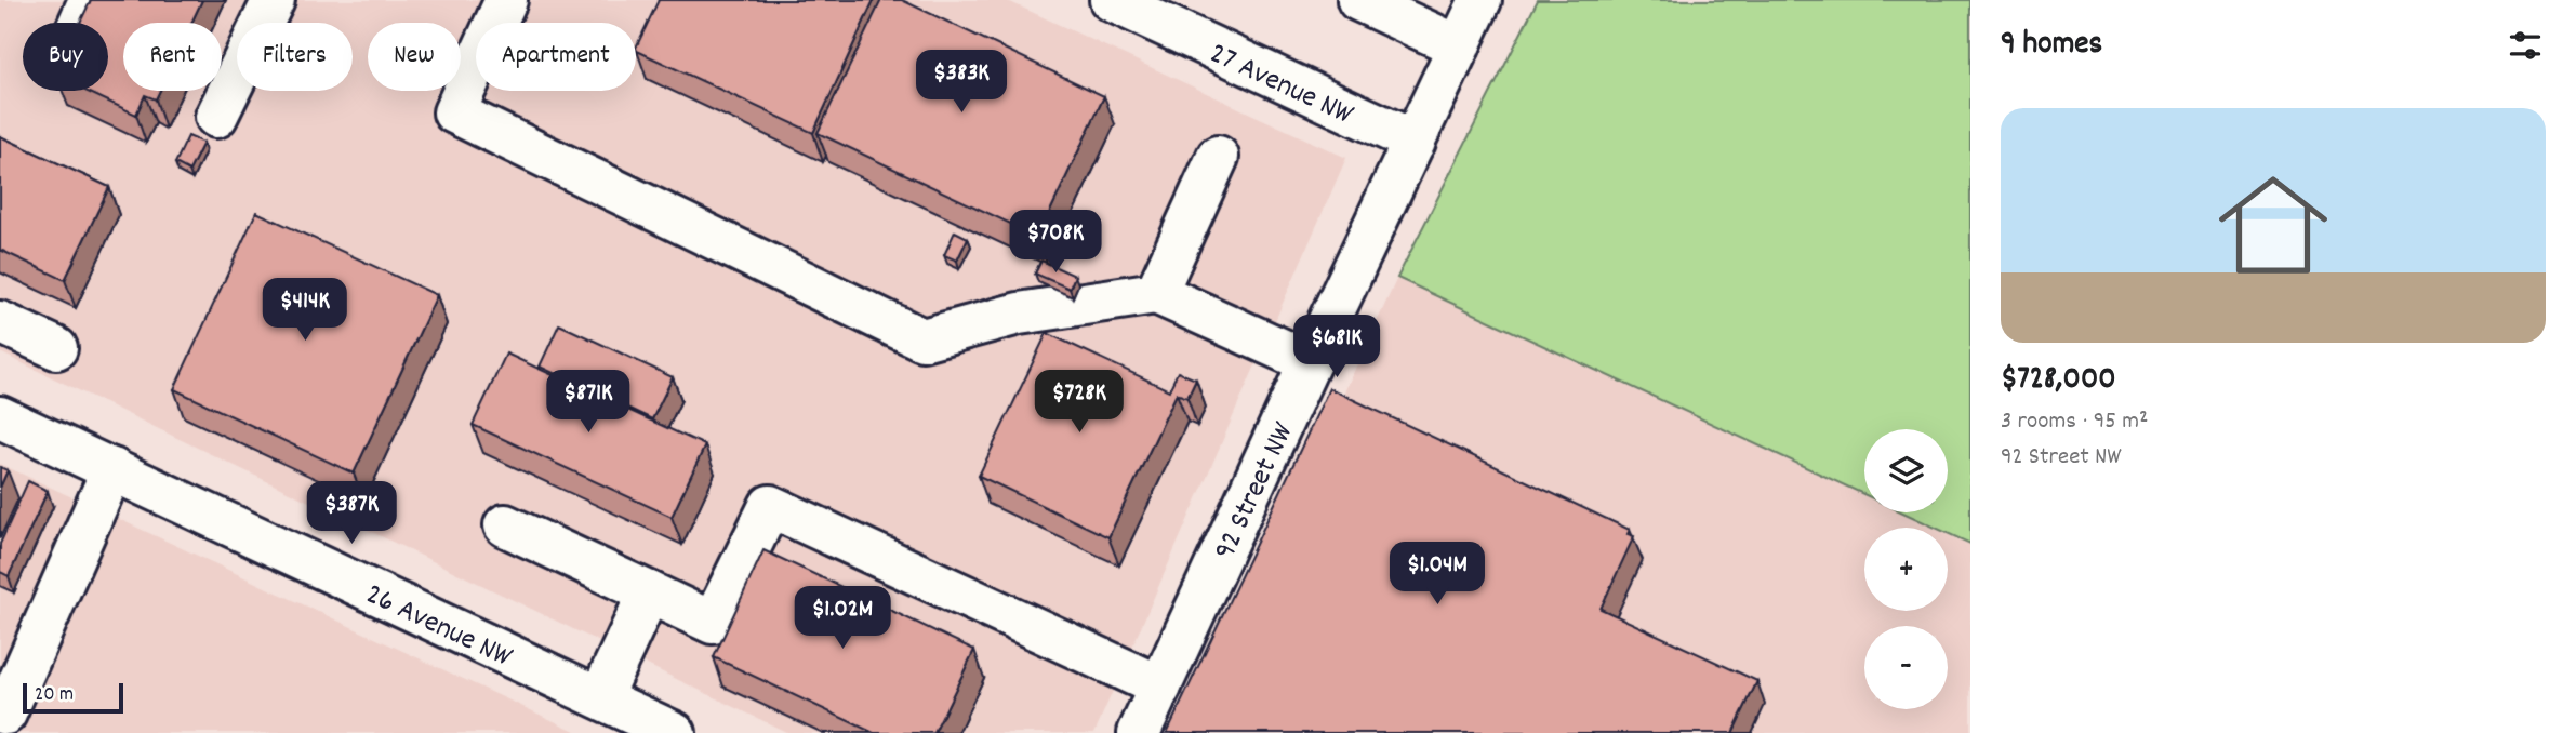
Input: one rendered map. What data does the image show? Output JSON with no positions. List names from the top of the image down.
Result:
{
  "streets": {
    "street": ["27 Avenue NW", "92 Street NW", "26 Avenue NW"]
  },
  "crossings": [
    ["27 Avenue NW", "92 Street NW"]
  ],
  "scale_bar": "20 m",
  "page": {
    "heading": "9 homes",
    "chip": [
      "Buy",
      "Rent",
      "Filters",
      "New",
      "Apartment"
    ],
    "price": [
      "$383K",
      "$708K",
      "$414K",
      "$681K",
      "$871K",
      "$728K",
      "$387K",
      "$1.04M",
      "$1.02M"
    ],
    "list": [
      {
        "name": "$728,000",
        "note": "3 rooms · 95 m² · 92 Street NW"
      }
    ],
    "map_buttons": ["+", "−"],
    "scale": "20 m"
  }
}
